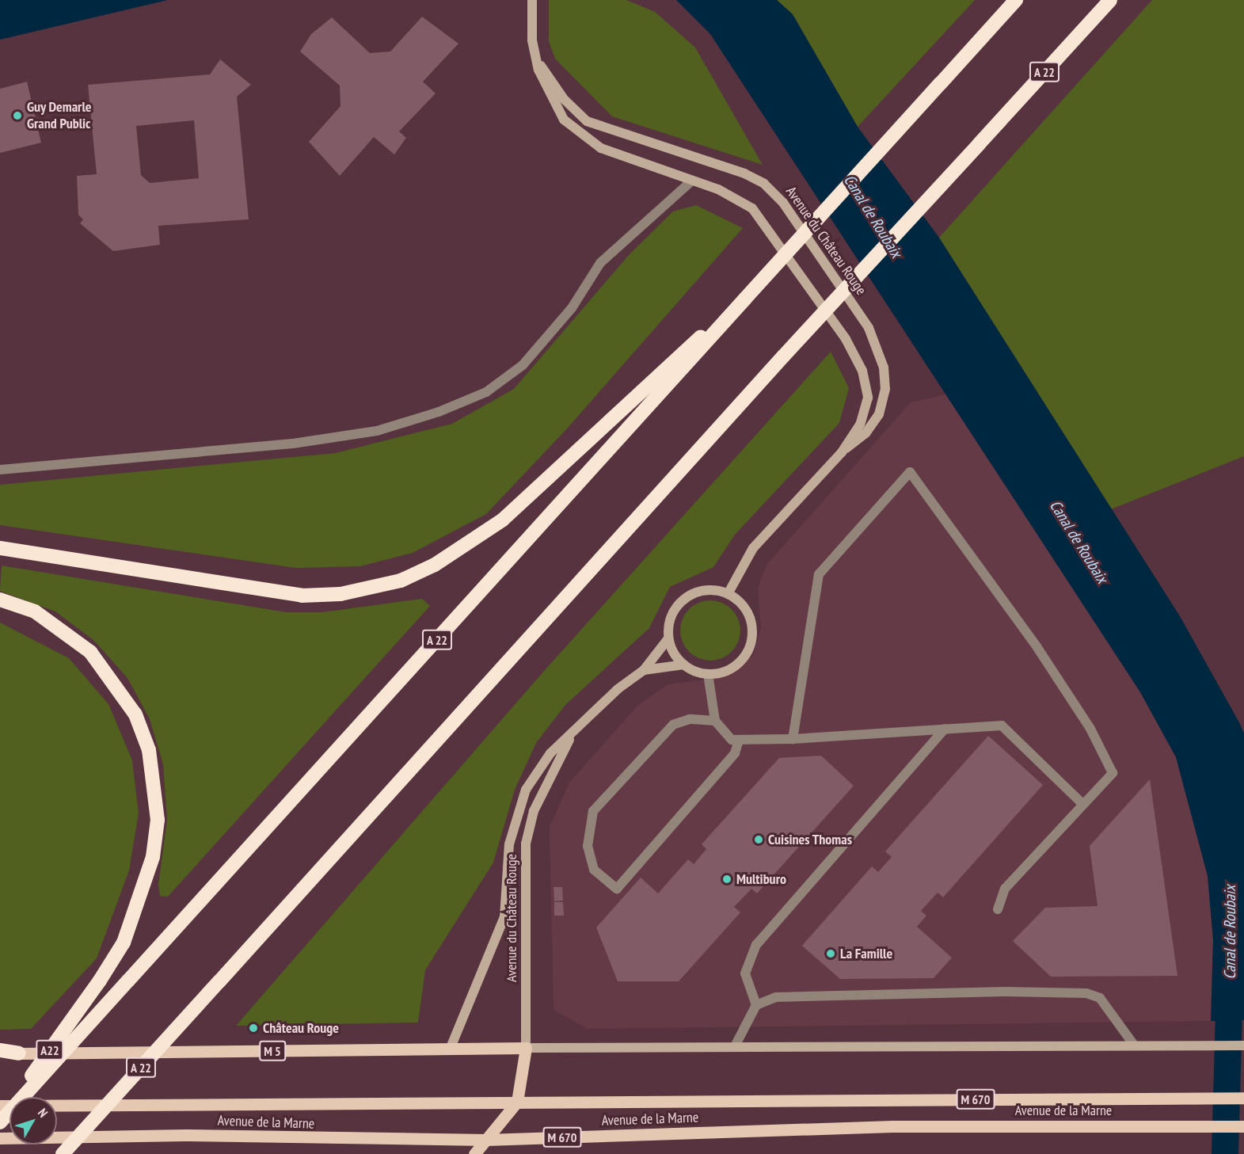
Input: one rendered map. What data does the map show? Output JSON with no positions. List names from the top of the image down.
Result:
{
  "streets": {
    "highway": ["A 22", "A22"],
    "main road": ["M 5", "M 670", "Avenue de la Marne"],
    "street": ["Avenue du Château Rouge"]
  },
  "crossings": [
    ["A 22", "A22"],
    ["Avenue du Château Rouge", "M 5"]
  ],
  "water": ["Canal de Roubaix"],
  "places": [
    "Guy Demarle Grand Public",
    "Cuisines Thomas",
    "Multiburo",
    "La Famille",
    "Château Rouge"
  ],
  "north": "top right"
}
